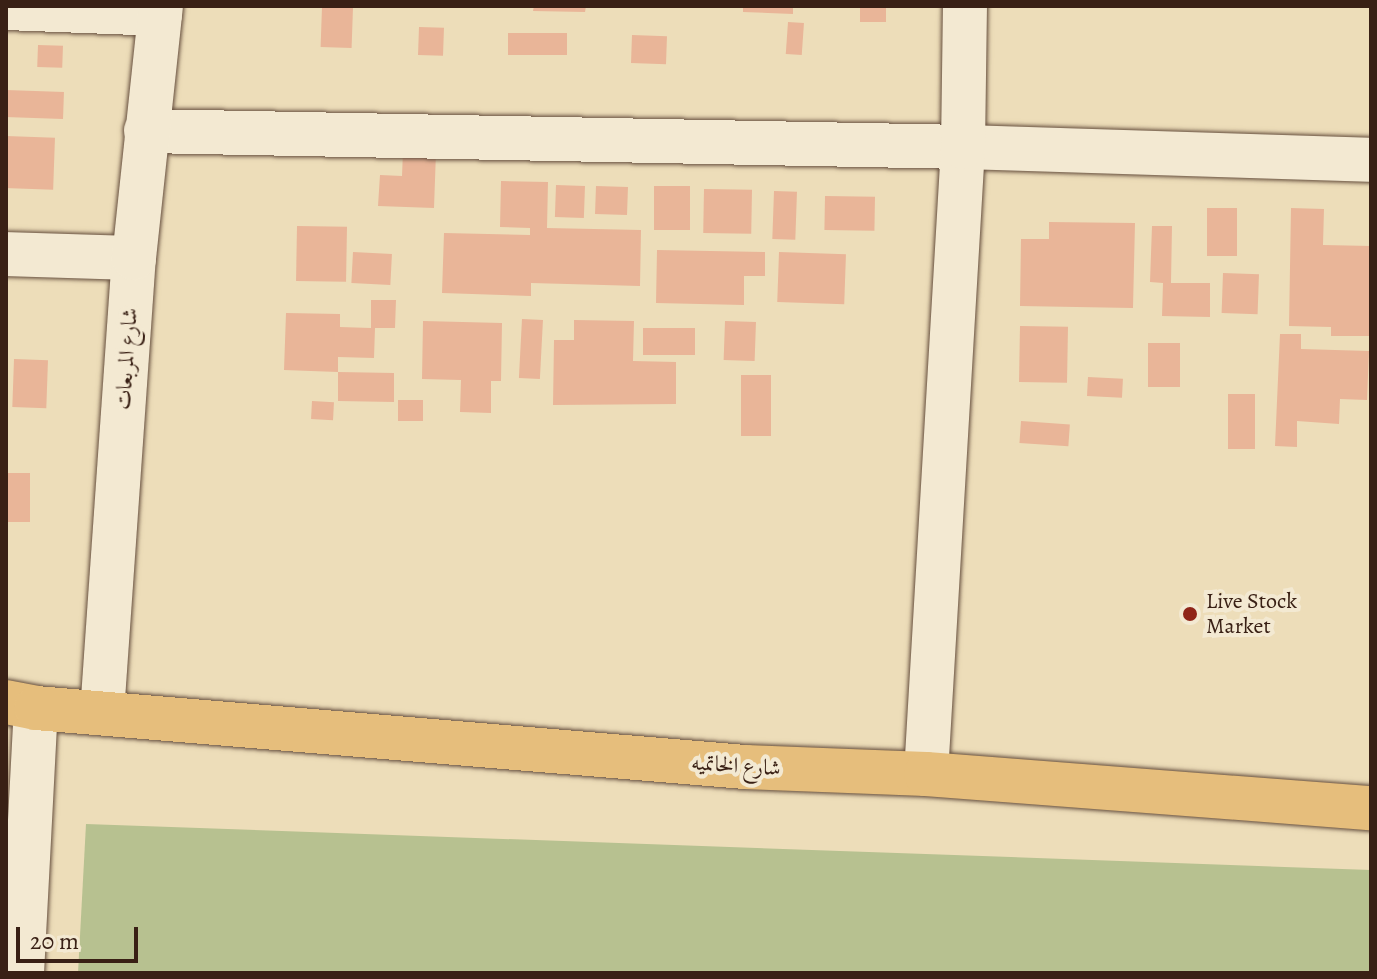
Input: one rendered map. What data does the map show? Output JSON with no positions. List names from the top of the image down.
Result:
{
  "streets": {
    "main road": ["شارع الخاتميه"],
    "street": ["شارع المربعات"]
  },
  "crossings": [
    ["شارع المربعات", "شارع الخاتميه"]
  ],
  "places": ["Live Stock Market"],
  "scale_bar": "20 m"
}
